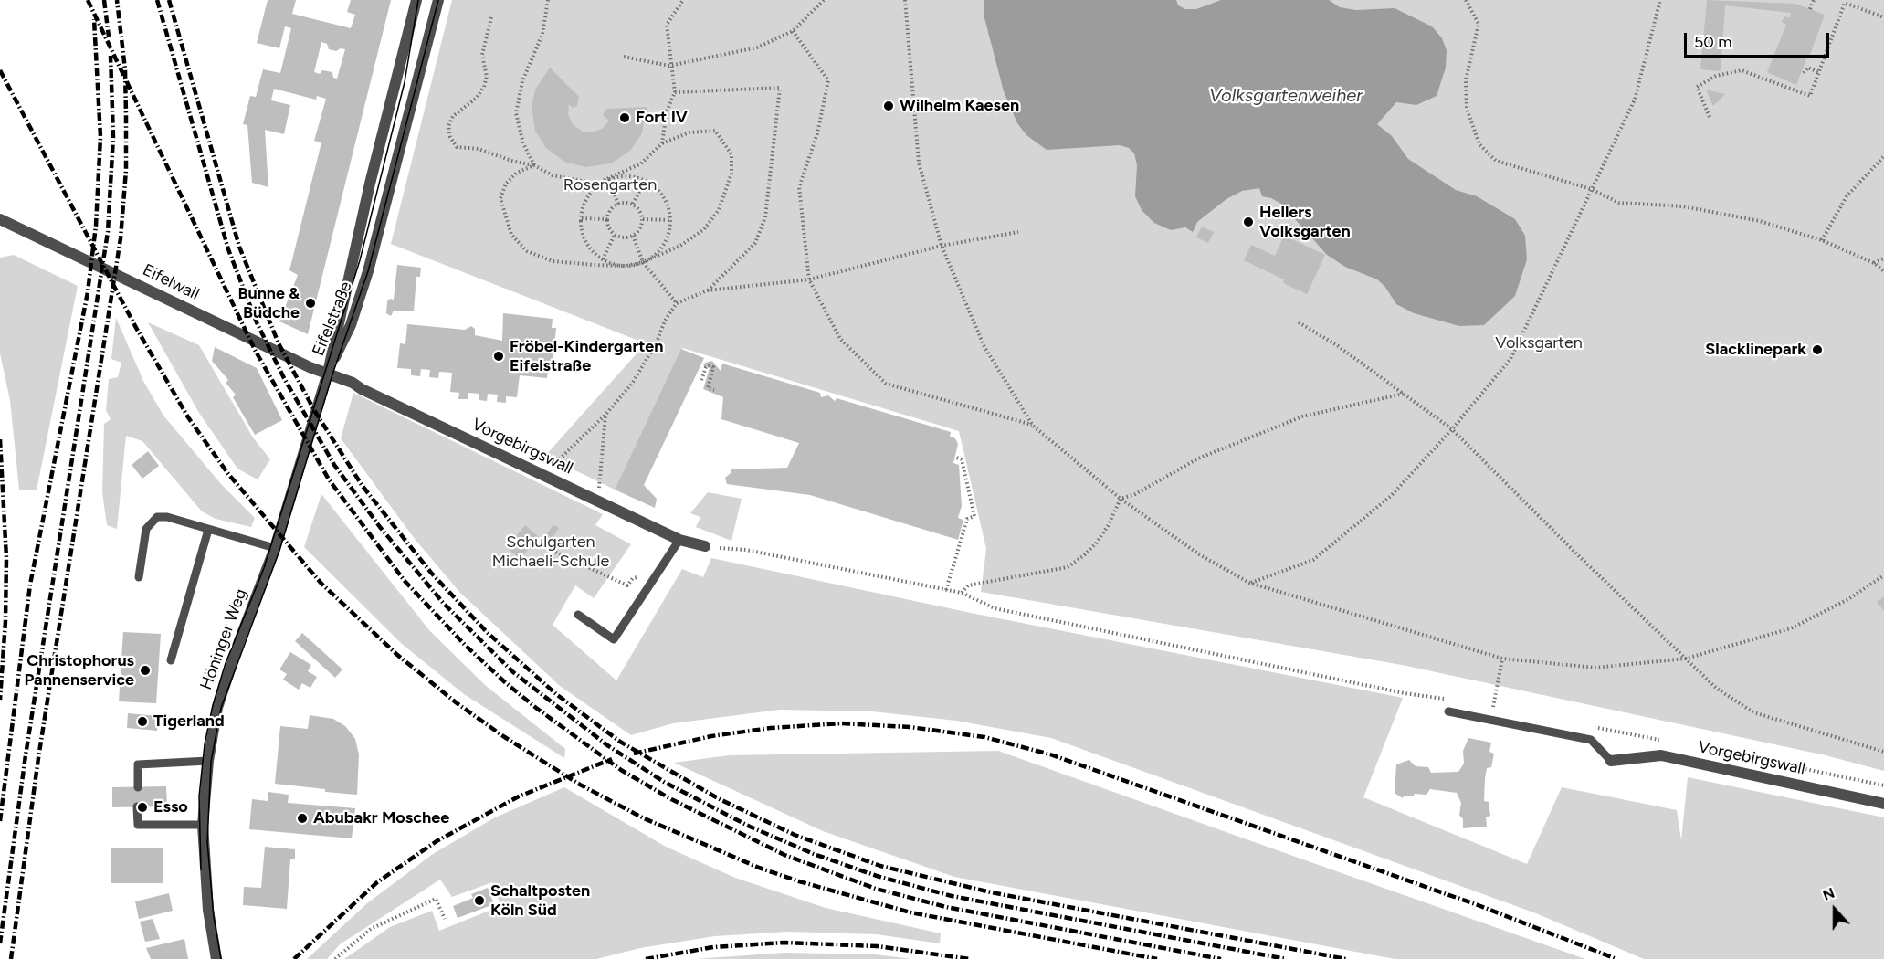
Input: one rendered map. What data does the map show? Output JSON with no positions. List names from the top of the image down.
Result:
{
  "streets": {
    "street": [
      "Eifelwall",
      "Eifelstraße",
      "Vorgebirgswall",
      "Höninger Weg"
    ]
  },
  "crossings": [
    ["Eifelwall", "Eifelstraße"],
    ["Eifelwall", "Vorgebirgswall"],
    ["Eifelwall", "Höninger Weg"],
    ["Eifelstraße", "Vorgebirgswall"],
    ["Eifelstraße", "Höninger Weg"],
    ["Vorgebirgswall", "Höninger Weg"]
  ],
  "water": ["Volksgartenweiher"],
  "parks": ["Rosengarten", "Volksgarten", "Schulgarten Michaeli-Schule"],
  "places": [
    "Wilhelm Kaesen",
    "Fort IV",
    "Hellers Volksgarten",
    "Bunne & Büdche",
    "Slacklinepark",
    "Fröbel-Kindergarten Eifelstraße",
    "Christophorus Pannenservice",
    "Tigerland",
    "Esso",
    "Abubakr Moschee",
    "Schaltposten Köln Süd"
  ],
  "scale_bar": "50 m",
  "north": "top"
}
